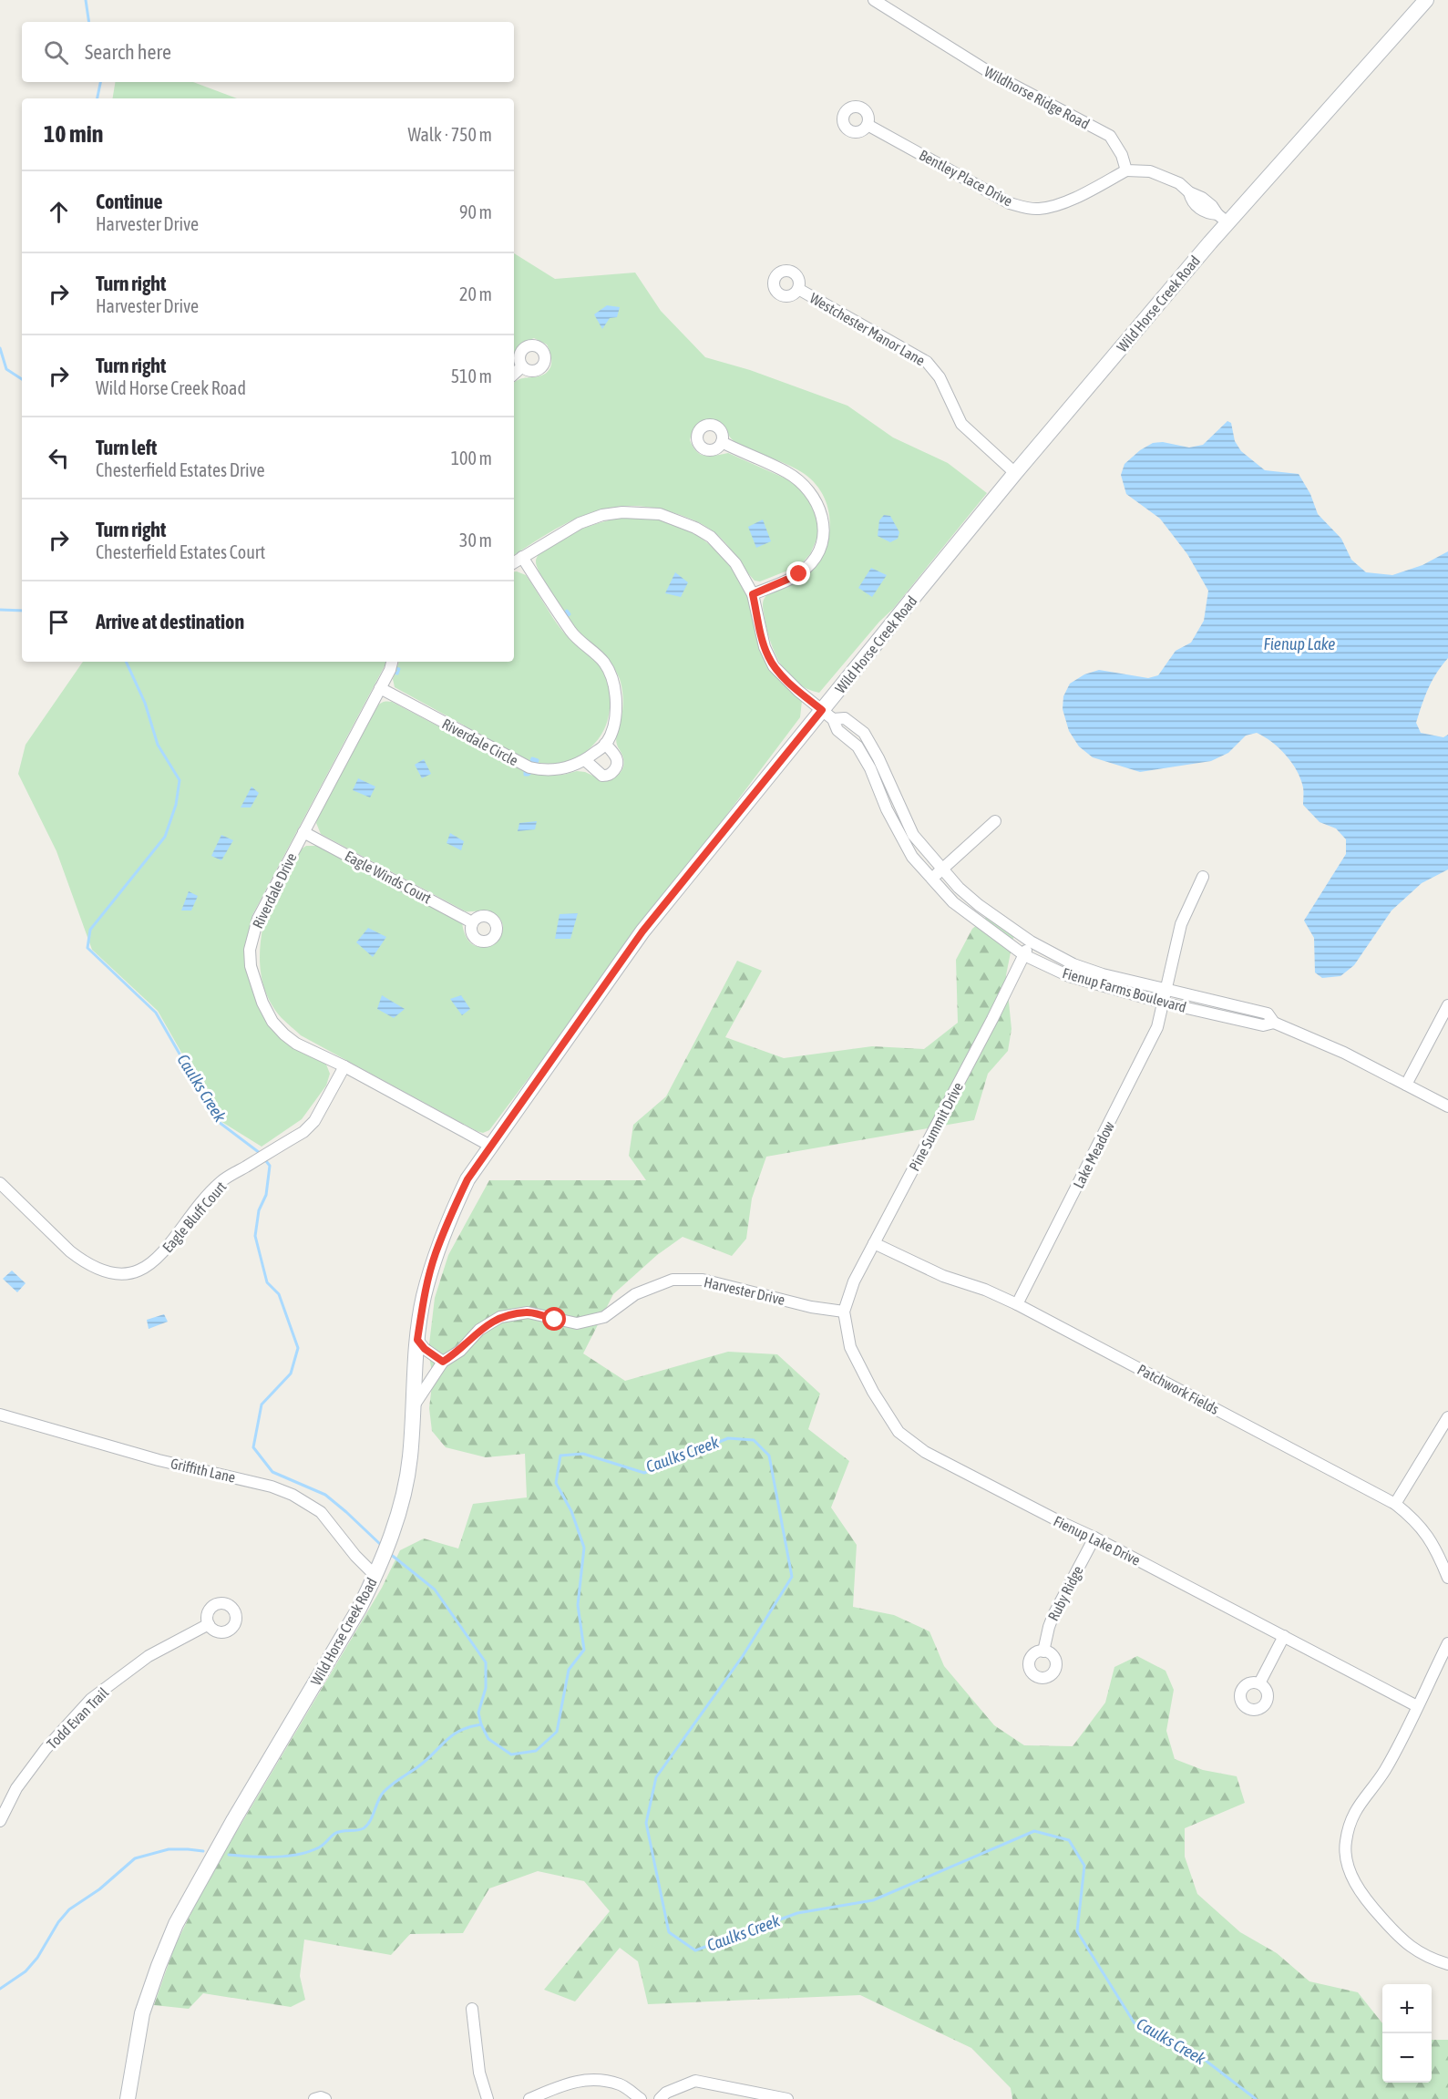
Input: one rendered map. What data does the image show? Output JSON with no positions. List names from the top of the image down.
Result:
{
  "streets": {
    "main road": ["Wild Horse Creek Road"],
    "street": [
      "Wildhorse Ridge Road",
      "Bentley Place Drive",
      "Westchester Manor Lane",
      "Riverdale Circle",
      "Eagle Winds Court",
      "Riverdale Drive",
      "Fienup Farms Boulevard",
      "Pine Summit Drive",
      "Lake Meadow",
      "Eagle Bluff Court",
      "Harvester Drive",
      "Patchwork Fields",
      "Griffith Lane",
      "Fienup Lake Drive",
      "Ruby Ridge",
      "Todd Evan Trail"
    ]
  },
  "crossings": [
    ["Wildhorse Ridge Road", "Bentley Place Drive"],
    ["Wild Horse Creek Road", "Westchester Manor Lane"],
    ["Wild Horse Creek Road", "Riverdale Drive"],
    ["Wild Horse Creek Road", "Fienup Farms Boulevard"],
    ["Wild Horse Creek Road", "Harvester Drive"],
    ["Wild Horse Creek Road", "Griffith Lane"],
    ["Riverdale Circle", "Riverdale Drive"],
    ["Eagle Winds Court", "Riverdale Drive"],
    ["Riverdale Drive", "Eagle Bluff Court"],
    ["Fienup Farms Boulevard", "Pine Summit Drive"],
    ["Fienup Farms Boulevard", "Lake Meadow"],
    ["Pine Summit Drive", "Harvester Drive"],
    ["Pine Summit Drive", "Patchwork Fields"],
    ["Pine Summit Drive", "Fienup Lake Drive"],
    ["Lake Meadow", "Patchwork Fields"],
    ["Harvester Drive", "Fienup Lake Drive"],
    ["Fienup Lake Drive", "Ruby Ridge"]
  ],
  "water": ["Fienup Lake", "Caulks Creek"],
  "page": {
    "search": "Search here",
    "heading": ["10 min", "Walk · 750 m"],
    "list": [
      ["Continue", "Harvester Drive", "90 m"],
      ["Turn right", "Harvester Drive", "20 m"],
      ["Turn right", "Wild Horse Creek Road", "510 m"],
      ["Turn left", "Chesterfield Estates Drive", "100 m"],
      ["Turn right", "Chesterfield Estates Court", "30 m"],
      "Arrive at destination"
    ],
    "map_buttons": ["+", "−"]
  }
}
